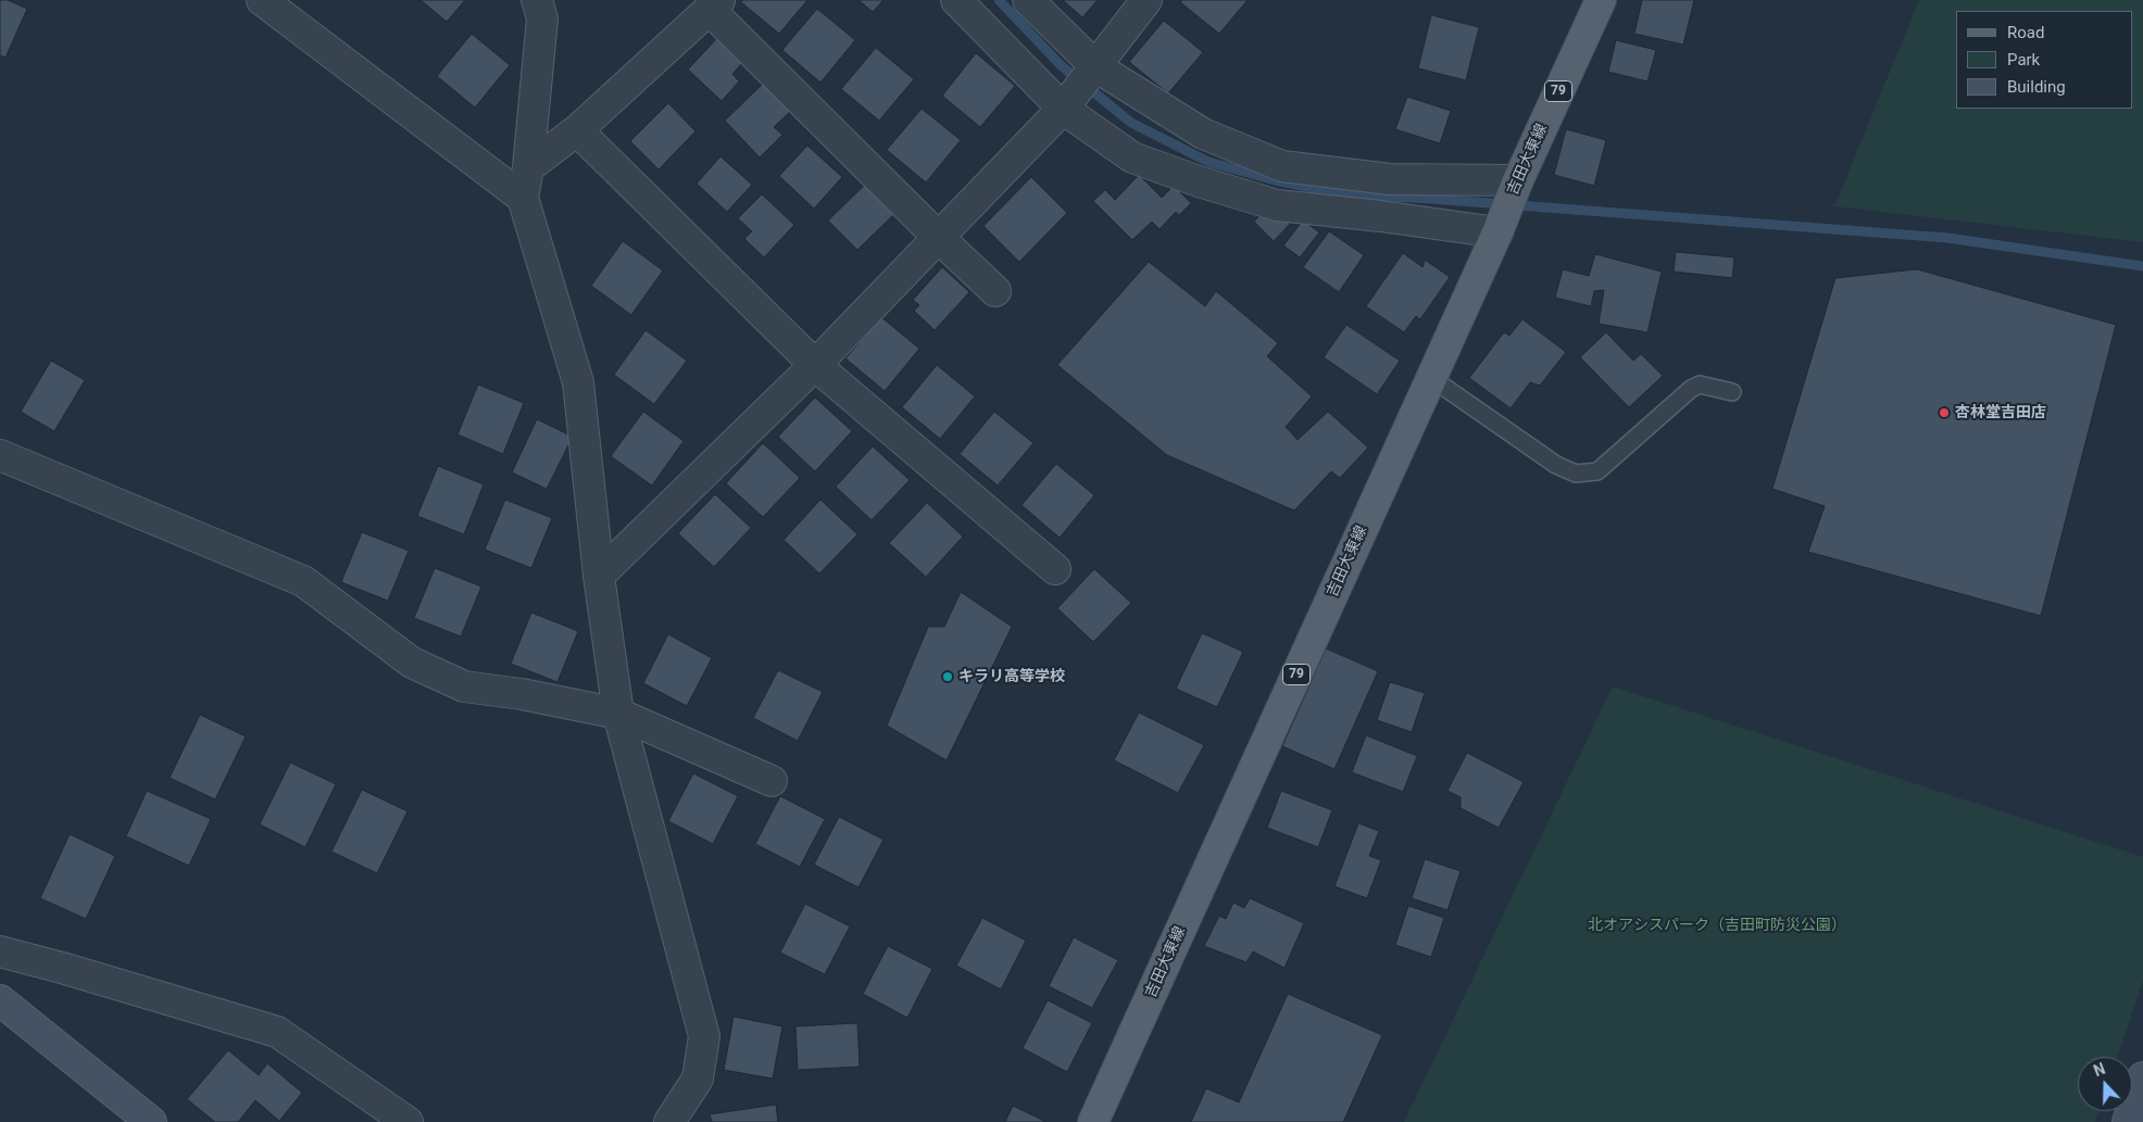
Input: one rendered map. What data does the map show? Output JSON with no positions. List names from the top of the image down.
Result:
{
  "streets": {
    "main road": ["79", "吉田大東線"]
  },
  "parks": ["北オアシスパーク（吉田町防災公園）"],
  "places": ["杏林堂吉田店", "キラリ高等学校"],
  "legend": ["Road", "Park", "Building"],
  "north": "top"
}
